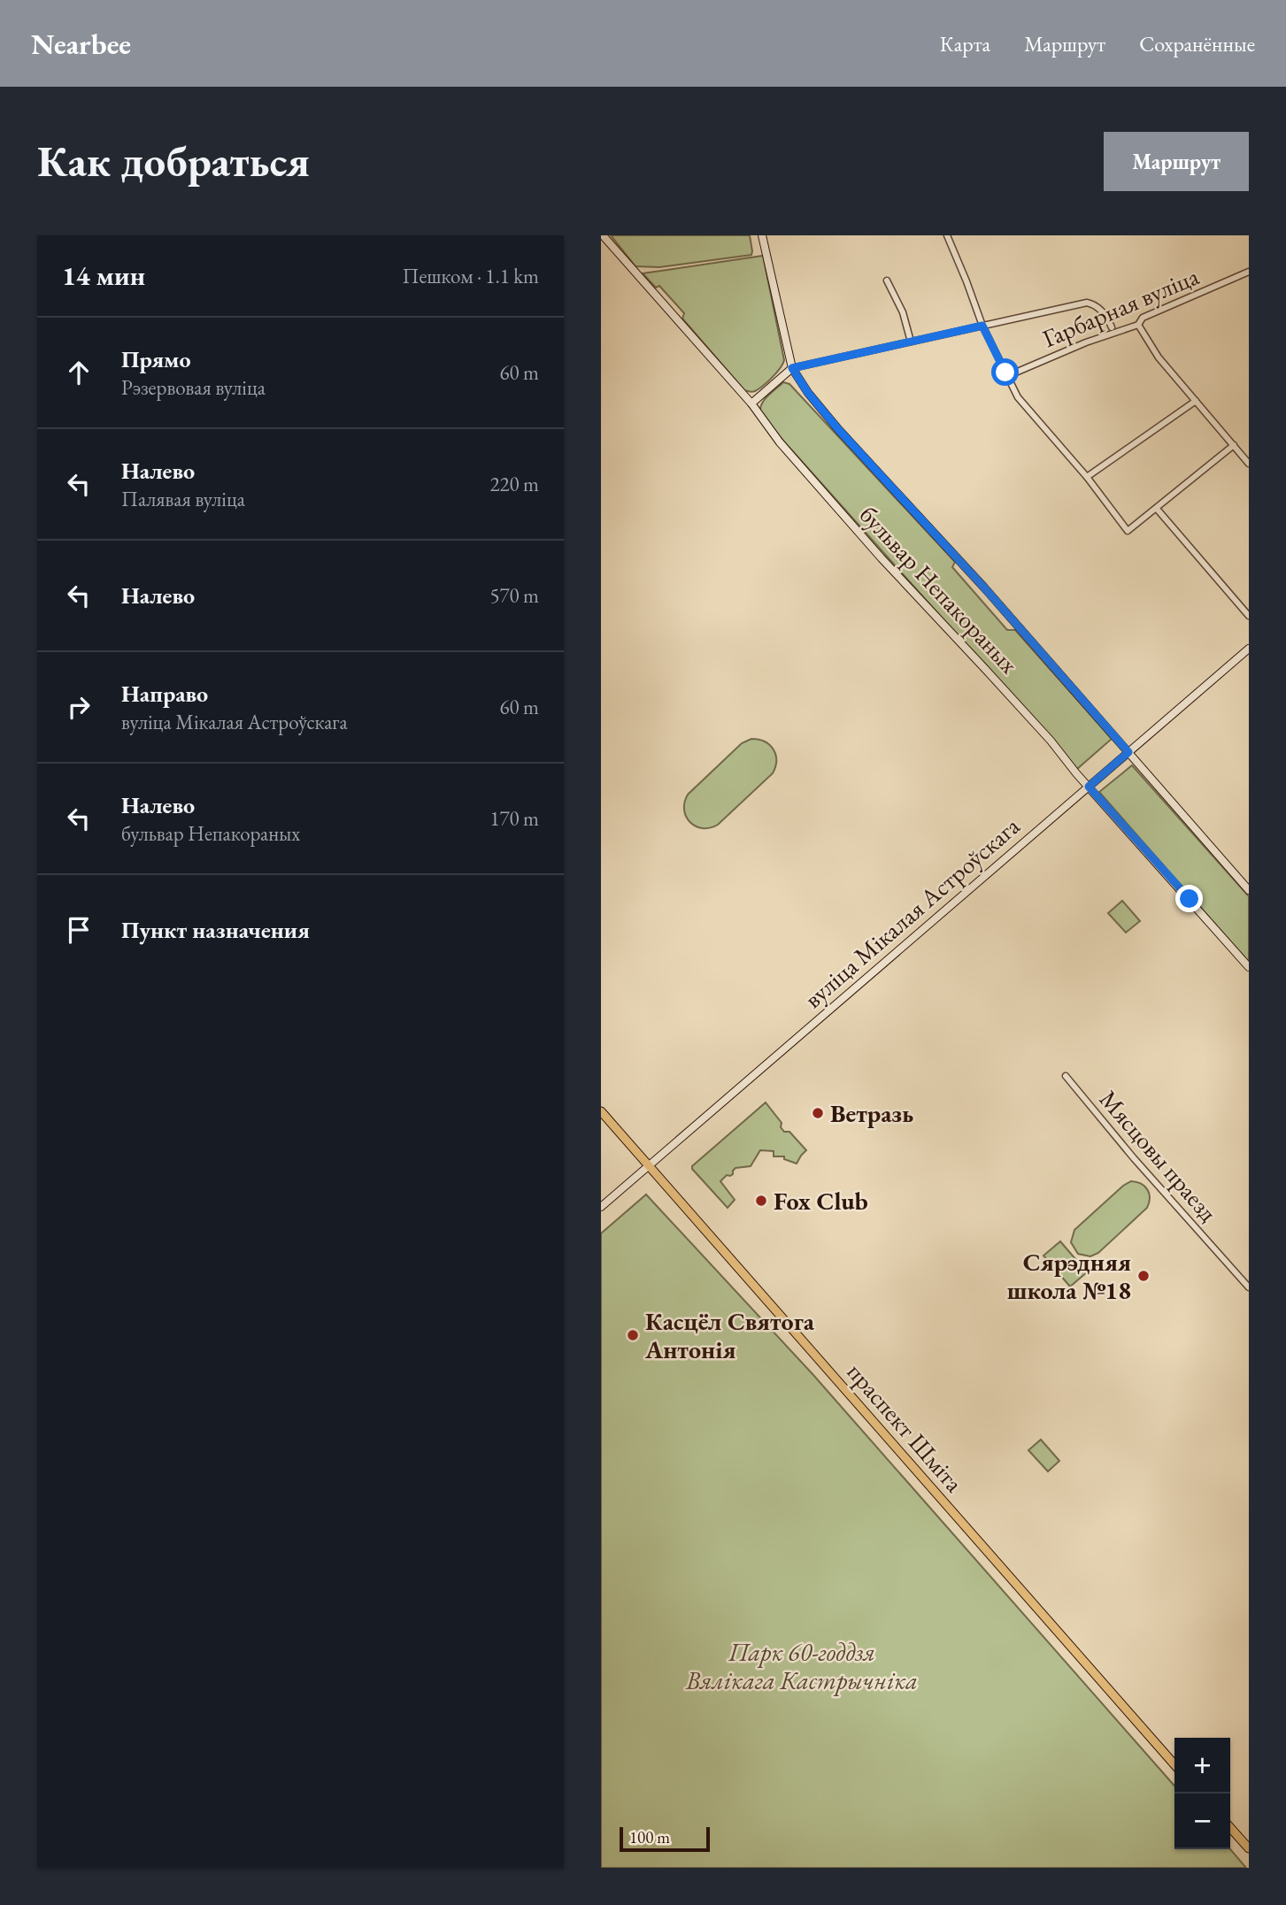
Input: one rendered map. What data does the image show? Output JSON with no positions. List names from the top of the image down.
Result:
{
  "streets": {
    "main road": ["бульвар Непакораных", "вуліца Мікалая Астроўскага", "праспект Шміта"],
    "street": ["Гарбарная вуліца", "Мясцовы праезд"]
  },
  "crossings": [
    ["бульвар Непакораных", "вуліца Мікалая Астроўскага"],
    ["вуліца Мікалая Астроўскага", "праспект Шміта"]
  ],
  "parks": ["Парк 60-годдзя Вялікага Кастрычніка"],
  "places": [
    "Ветразь",
    "Fox Club",
    "Сярэдняя школа №18",
    "Касцёл Святога Антонія"
  ],
  "scale_bar": "100 m",
  "page": {
    "header": "Nearbee",
    "nav": ["Карта", "Маршрут", "Сохранённые"],
    "buttons": "Маршрут",
    "title": "Как добраться",
    "heading": ["14 мин", "Пешком · 1.1 km"],
    "list": [
      ["Прямо", "Рэзервовая вуліца", "60 m"],
      ["Налево", "Палявая вуліца", "220 m"],
      ["Налево", "570 m"],
      ["Направо", "вуліца Мікалая Астроўскага", "60 m"],
      ["Налево", "бульвар Непакораных", "170 m"],
      "Пункт назначения"
    ],
    "map_buttons": ["+", "−"],
    "scale": "100 m"
  }
}
